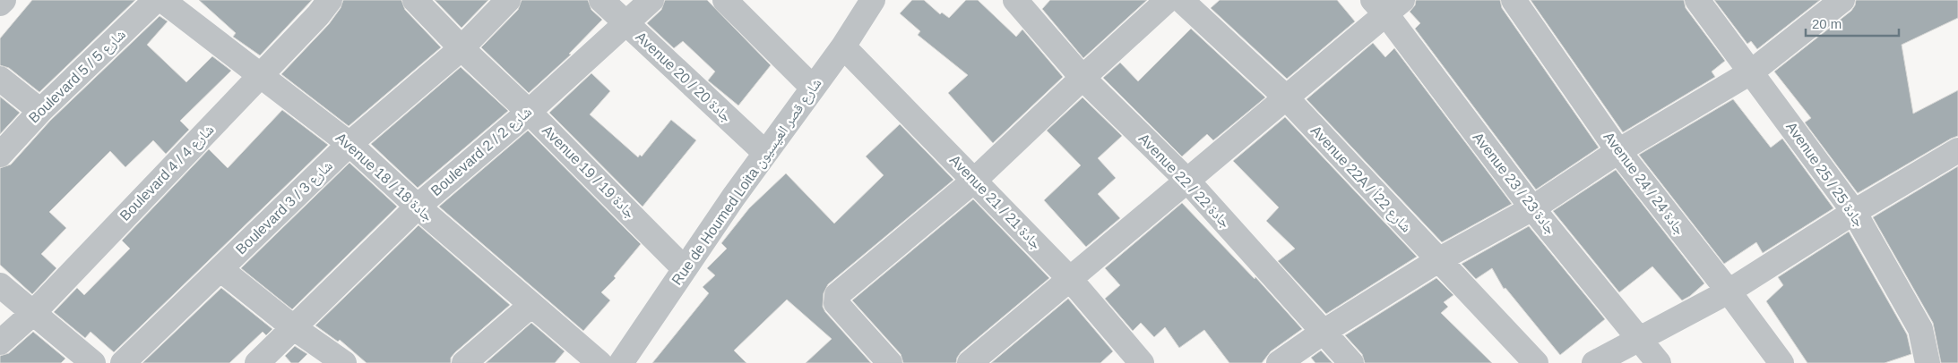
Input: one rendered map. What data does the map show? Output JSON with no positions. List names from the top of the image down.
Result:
{
  "streets": {
    "street": [
      "Boulevard 5 / شارع 5",
      "Avenue 20 / جادة 20",
      "Boulevard 2 / شارع 2",
      "Avenue 19 / جادة 19",
      "Boulevard 4 / شارع 4",
      "Avenue 25 / جادة 25",
      "Avenue 18 / جادة 18",
      "Avenue 22A / شارع 22أ",
      "Avenue 22 / جادة 22",
      "Rue de Houmed Loita شارع قصر العيسيون",
      "Avenue 23 / جادة 23",
      "Avenue 24 / جادة 24",
      "Avenue 21 / جادة 21",
      "Boulevard 3 / شارع 3"
    ]
  },
  "crossings": [
    ["Avenue 20 / جادة 20", "Boulevard 2 / شارع 2"],
    ["Avenue 20 / جادة 20", "Rue de Houmed Loita شارع قصر العيسيون"],
    ["Boulevard 2 / شارع 2", "Avenue 19 / جادة 19"],
    ["Boulevard 2 / شارع 2", "Avenue 18 / جادة 18"],
    ["Avenue 19 / جادة 19", "Rue de Houmed Loita شارع قصر العيسيون"],
    ["Avenue 19 / جادة 19", "Boulevard 3 / شارع 3"],
    ["Boulevard 4 / شارع 4", "Avenue 18 / جادة 18"],
    ["Avenue 18 / جادة 18", "Boulevard 3 / شارع 3"],
    ["Rue de Houmed Loita شارع قصر العيسيون", "Avenue 21 / جادة 21"]
  ],
  "scale_bar": "20 m"
}
